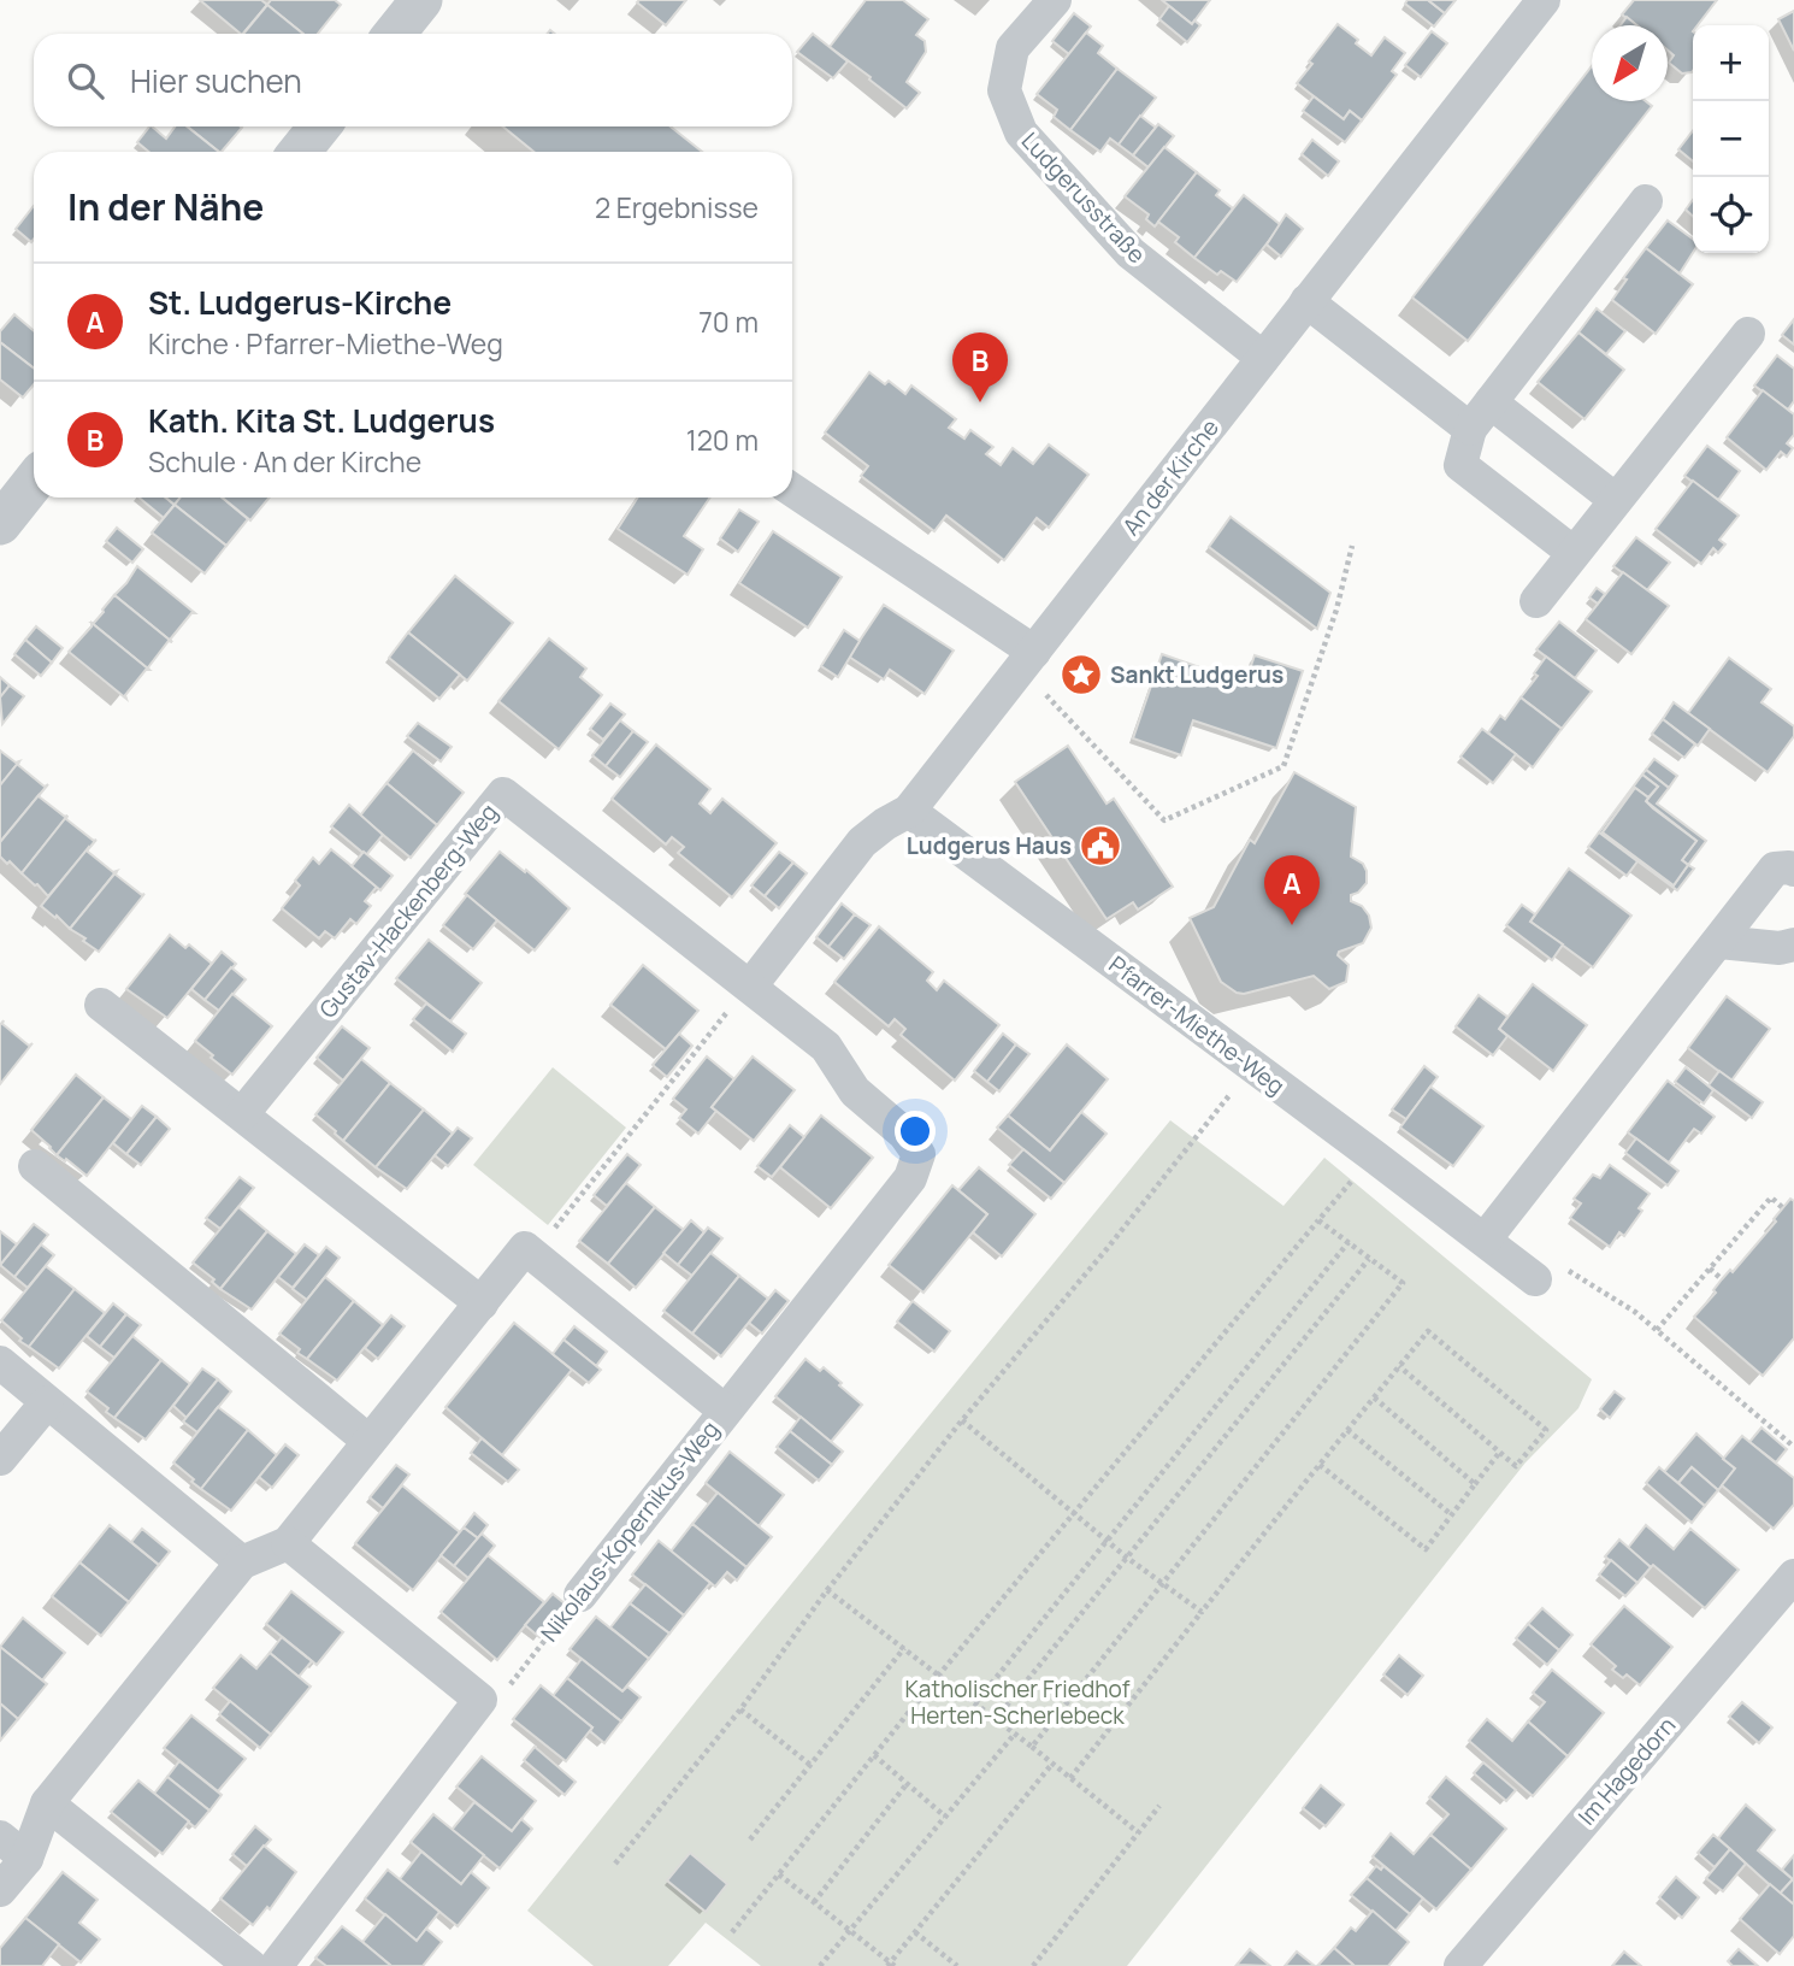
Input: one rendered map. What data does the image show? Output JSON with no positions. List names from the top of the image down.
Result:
{
  "streets": {
    "street": [
      "Ludgerusstraße",
      "An der Kirche",
      "Gustav-Hackenberg-Weg",
      "Pfarrer-Miethe-Weg",
      "Nikolaus-Kopernikus-Weg",
      "Im Hagedorn"
    ]
  },
  "crossings": [
    ["Ludgerusstraße", "An der Kirche"],
    ["An der Kirche", "Pfarrer-Miethe-Weg"],
    ["Gustav-Hackenberg-Weg", "Nikolaus-Kopernikus-Weg"]
  ],
  "parks": ["Katholischer Friedhof Herten-Scherlebeck"],
  "places": {
    "place": ["Sankt Ludgerus"],
    "public building": ["Ludgerus Haus"]
  },
  "north": "bottom left",
  "page": {
    "map_buttons": ["+", "−"],
    "search": "Hier suchen",
    "heading": ["In der Nähe", "2 Ergebnisse"],
    "list": [
      {
        "mark": "A",
        "name": "St. Ludgerus-Kirche",
        "note": "Kirche · Pfarrer-Miethe-Weg",
        "value": "70 m"
      },
      {
        "mark": "B",
        "name": "Kath. Kita St. Ludgerus",
        "note": "Schule · An der Kirche",
        "value": "120 m"
      }
    ],
    "pins": ["B", "A"]
  }
}
